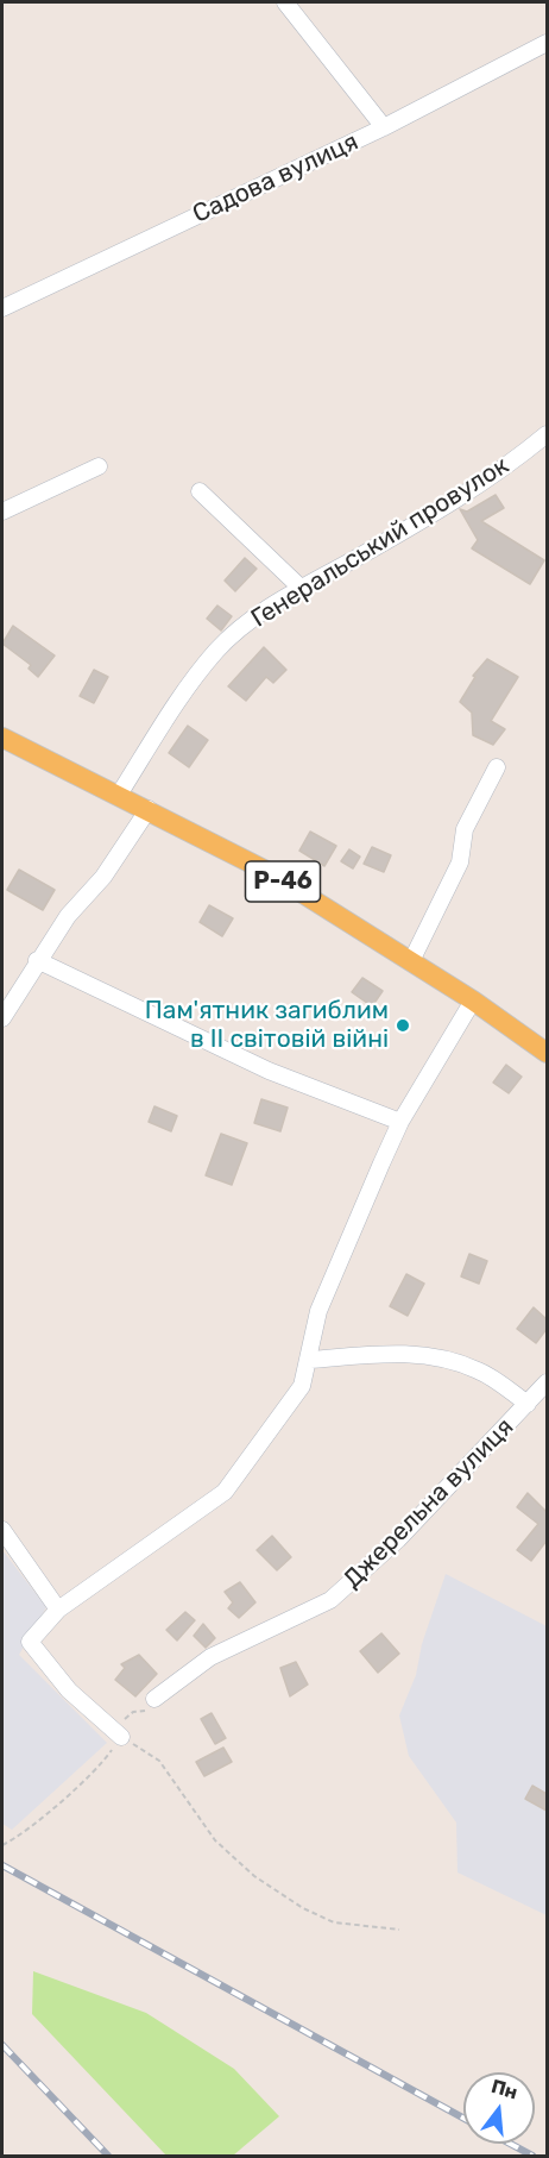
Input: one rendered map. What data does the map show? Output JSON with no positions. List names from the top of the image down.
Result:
{
  "streets": {
    "main road": ["Р-46"],
    "street": ["Садова вулиця", "Генеральський провулок", "Джерельна вулиця"]
  },
  "crossings": [
    ["Генеральський провулок", "Р-46"]
  ],
  "places": ["Пам'ятник загиблим в II світовій війні"],
  "north": "top"
}
